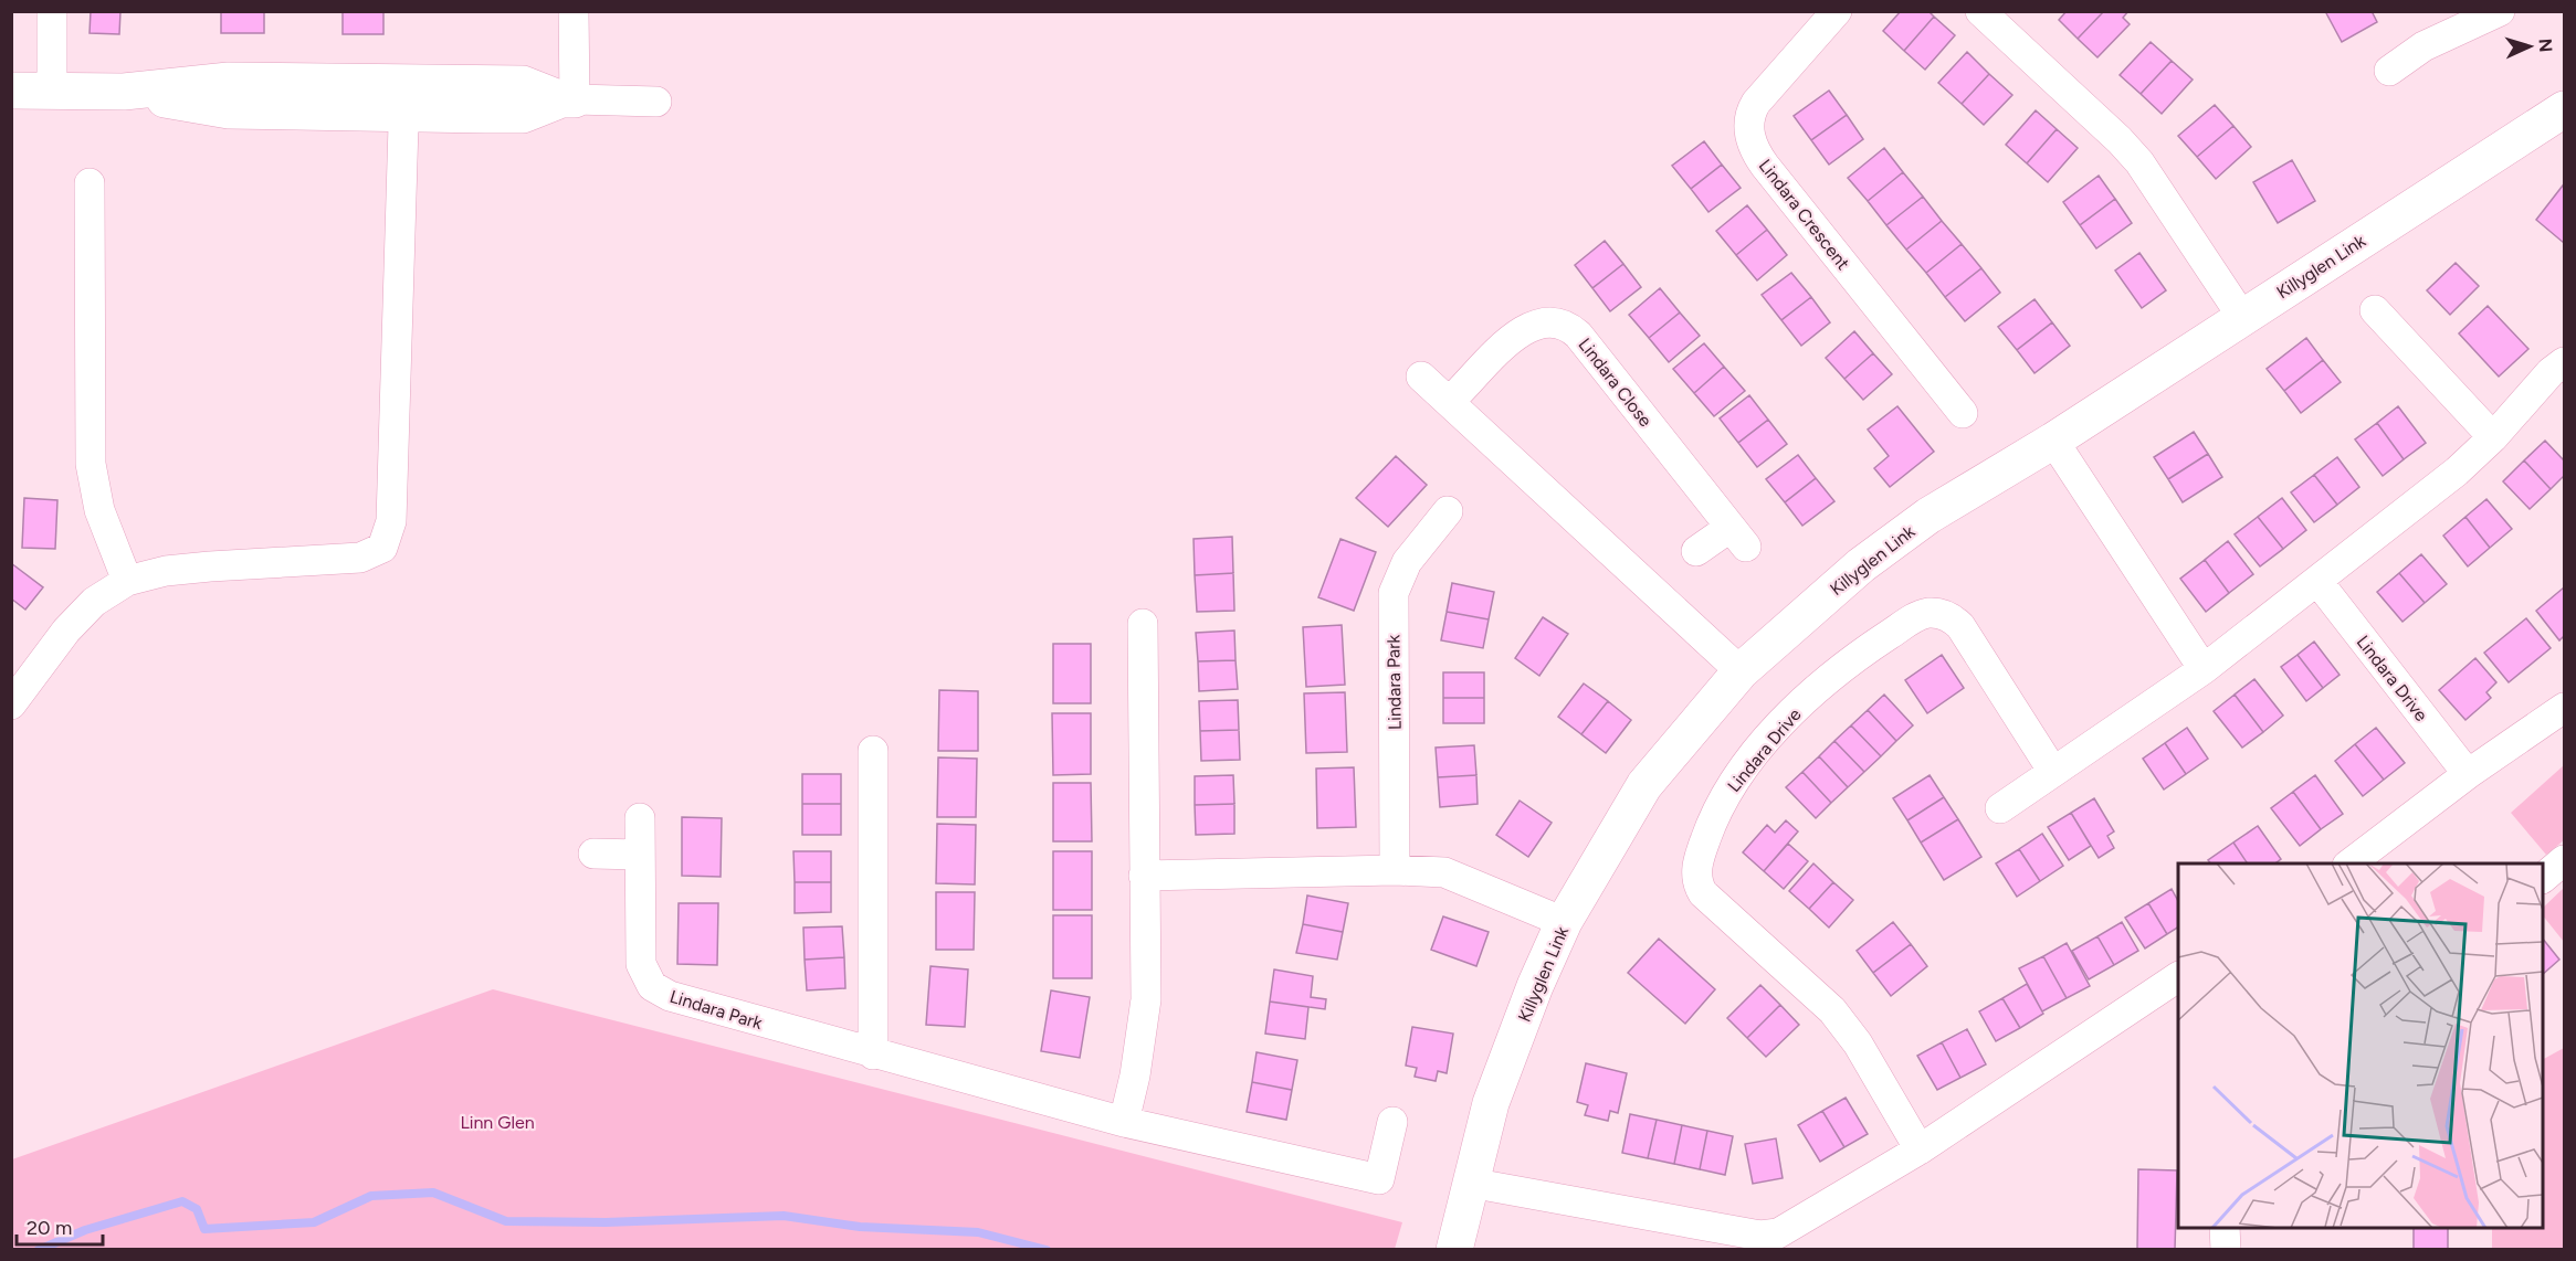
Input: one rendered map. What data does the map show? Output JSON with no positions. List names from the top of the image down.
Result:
{
  "streets": {
    "street": [
      "Lindara Crescent",
      "Killyglen Link",
      "Lindara Close",
      "Lindara Drive",
      "Lindara Park"
    ]
  },
  "parks": ["Linn Glen"],
  "scale_bar": "20 m",
  "north": "right"
}
